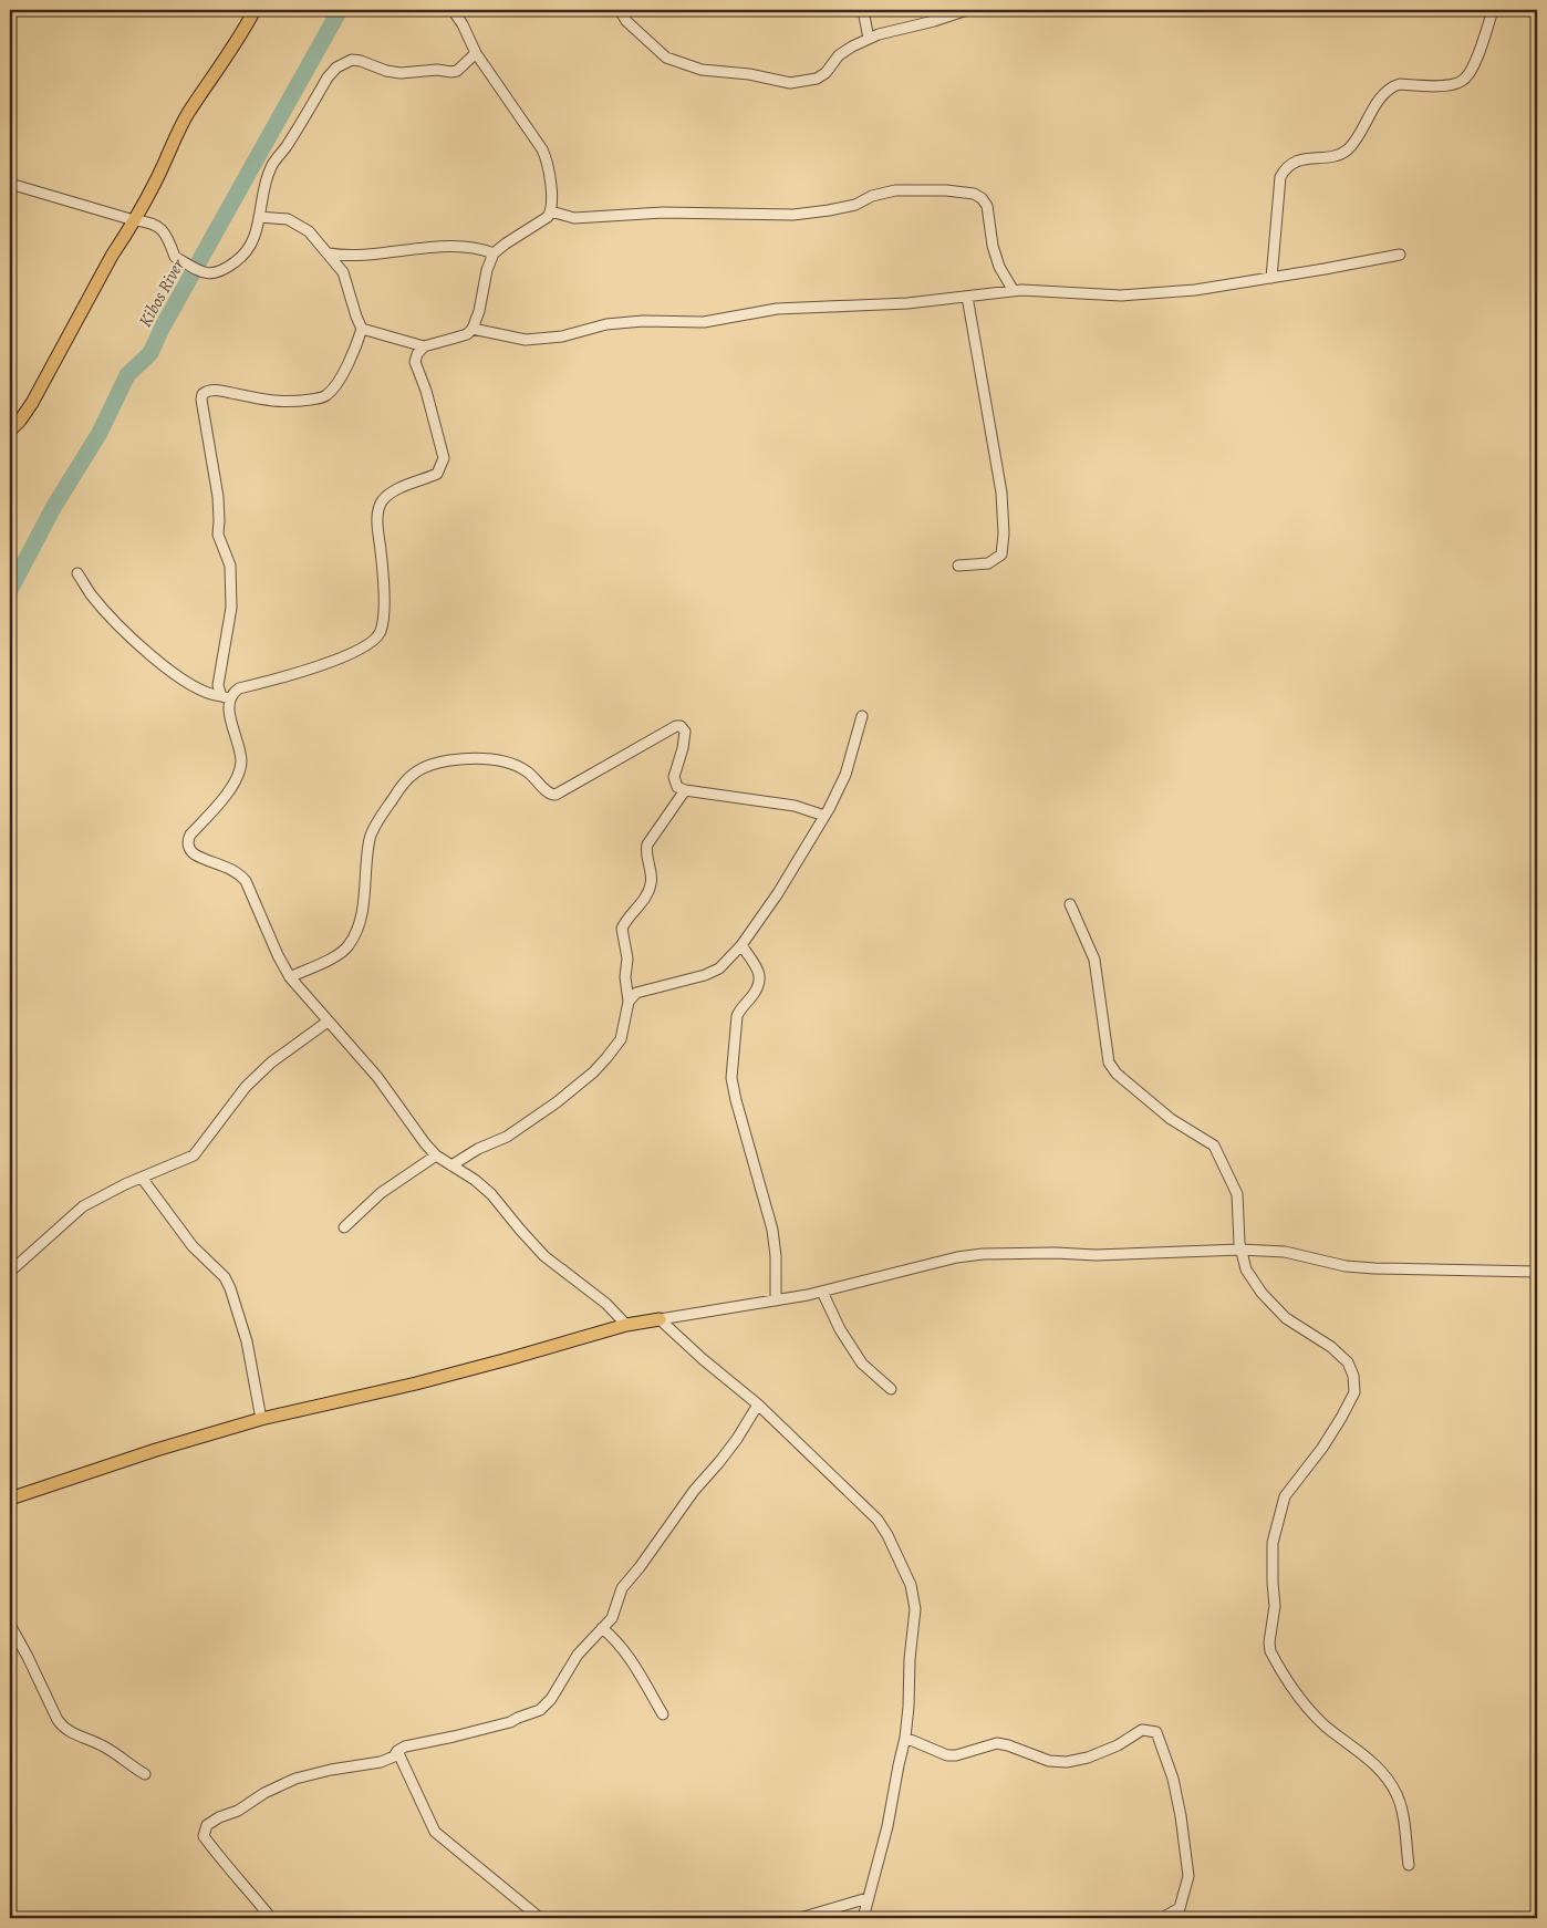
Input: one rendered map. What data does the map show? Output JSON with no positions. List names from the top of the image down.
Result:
{
  "water": ["Kibos River"]
}
